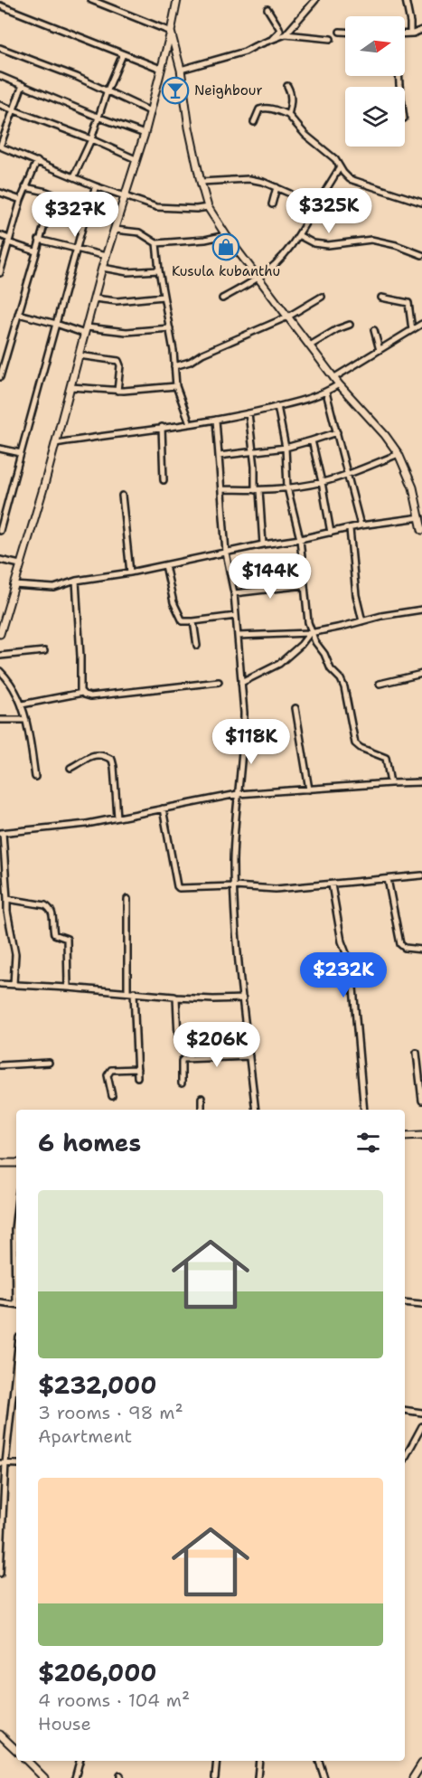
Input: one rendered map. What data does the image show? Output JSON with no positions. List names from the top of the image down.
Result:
{
  "places": {
    "bar": ["Neighbour"],
    "shop": ["Kusula kubanthu"]
  },
  "north": "right",
  "page": {
    "price": [
      "$325K",
      "$327K",
      "$144K",
      "$118K",
      "$232K",
      "$206K"
    ],
    "heading": "6 homes",
    "list": [
      {
        "name": "$232,000",
        "note": "3 rooms · 98 m² · Apartment"
      },
      {
        "name": "$206,000",
        "note": "4 rooms · 104 m² · House"
      }
    ]
  }
}
